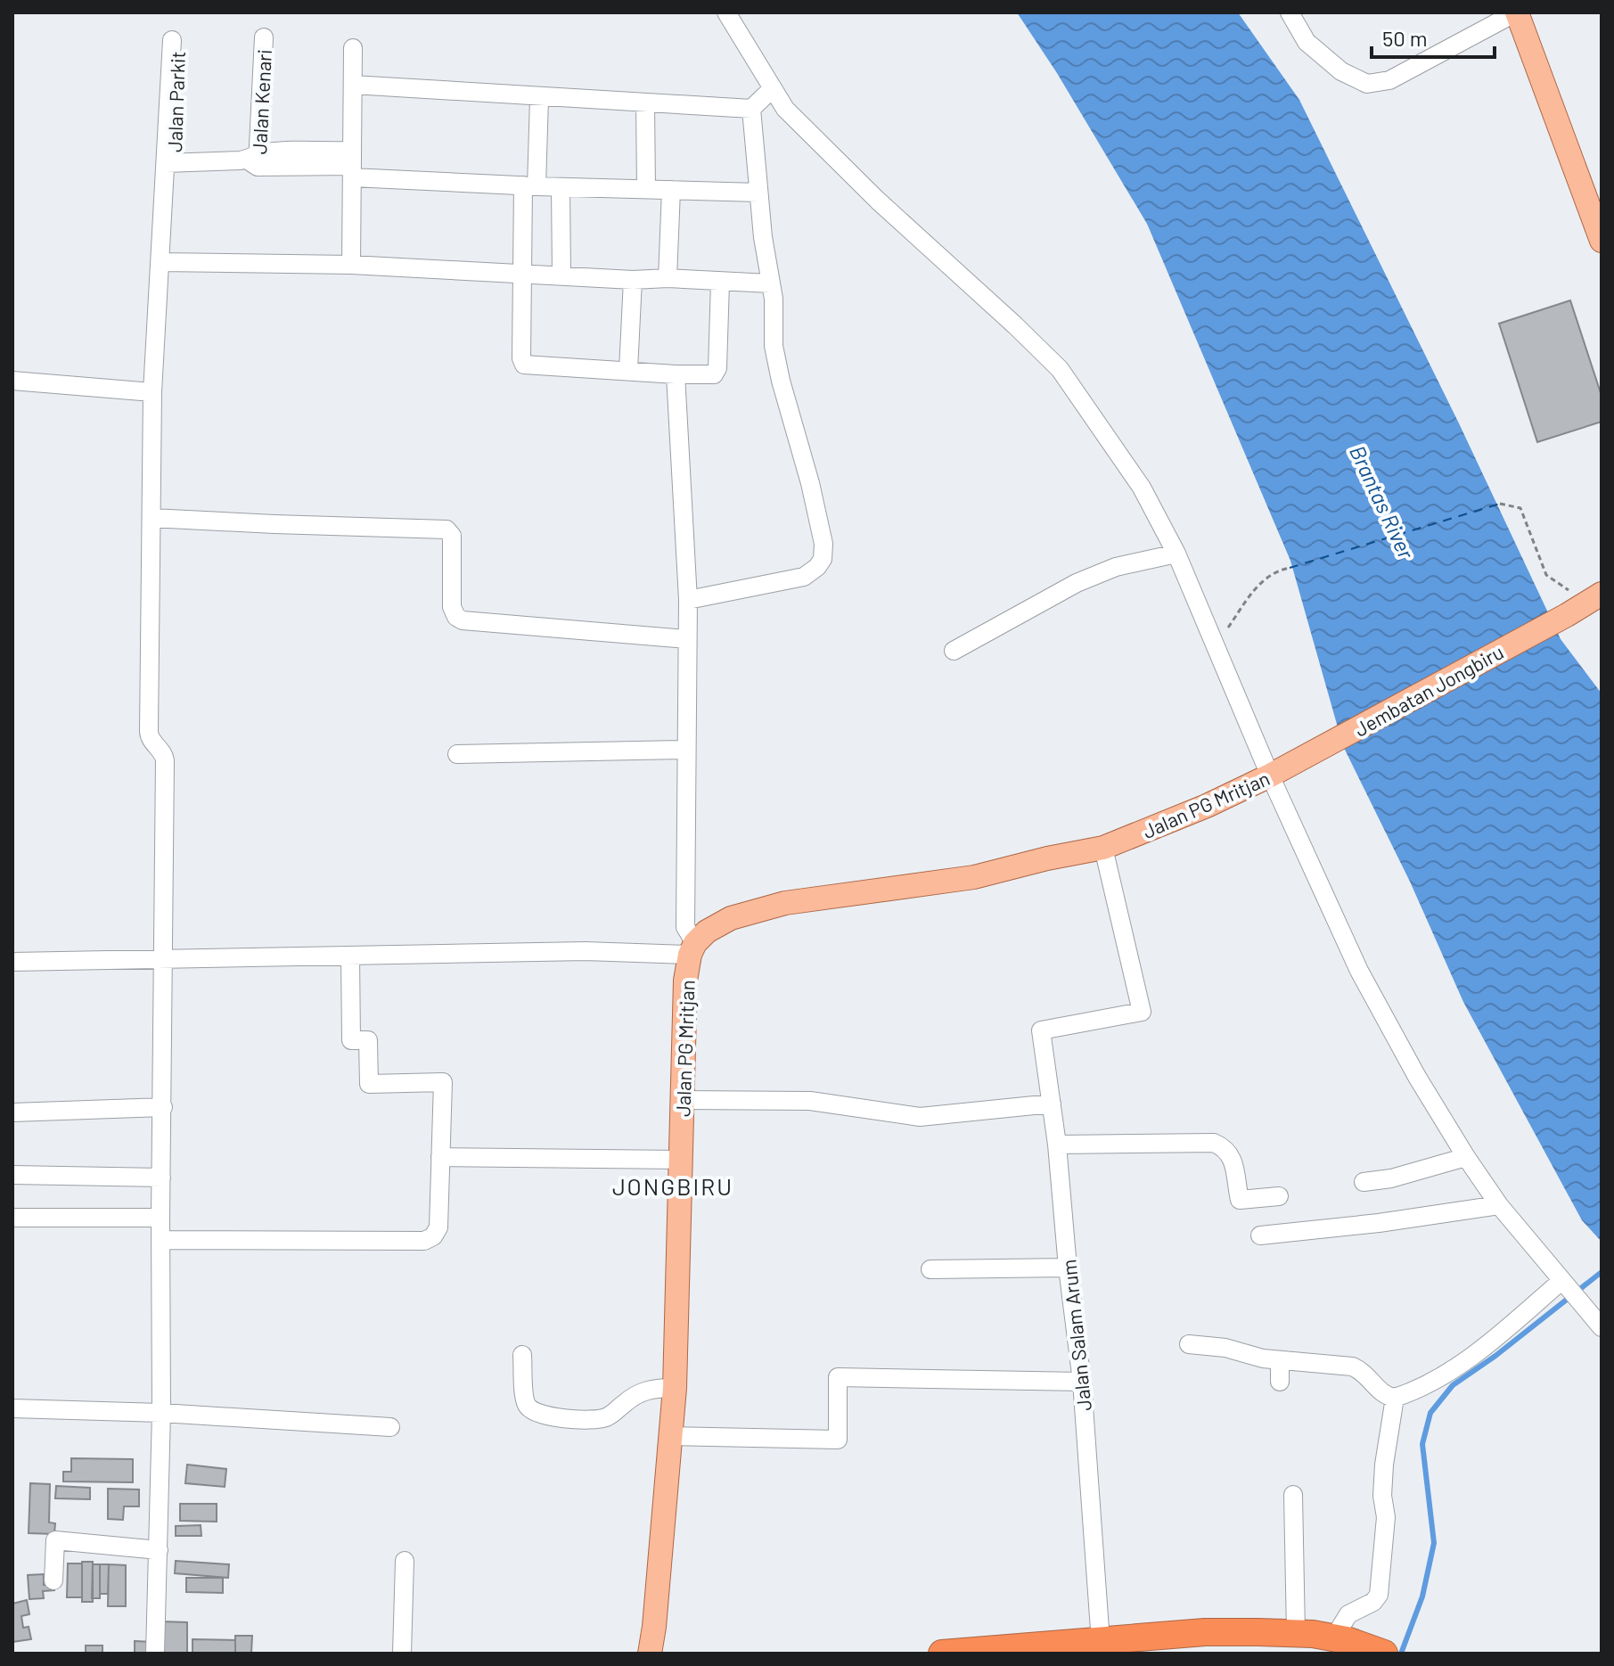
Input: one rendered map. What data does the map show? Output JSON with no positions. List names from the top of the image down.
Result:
{
  "streets": {
    "main road": ["Jembatan Jongbiru", "Jalan PG Mritjan"],
    "street": ["Jalan Kenari", "Jalan Salam Arum"]
  },
  "crossings": [
    ["Jembatan Jongbiru", "Jalan PG Mritjan"],
    ["Jalan PG Mritjan", "Jalan Salam Arum"]
  ],
  "districts": ["JONGBIRU"],
  "water": ["Brantas River"],
  "scale_bar": "50 m"
}
